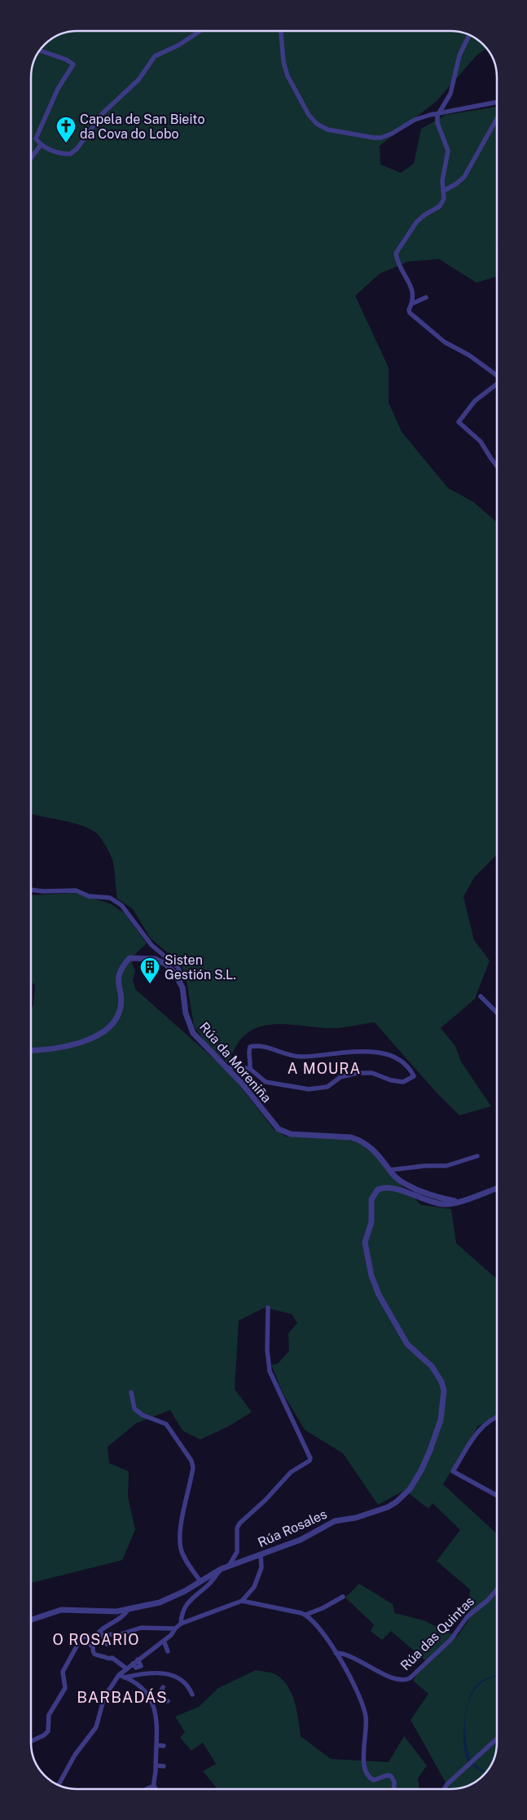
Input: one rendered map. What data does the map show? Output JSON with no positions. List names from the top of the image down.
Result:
{
  "streets": {
    "street": ["Rúa da Moreniña", "Rúa Rosales", "Rúa das Quintas"]
  },
  "crossings": [
    ["Rúa da Moreniña", "Rúa Rosales"]
  ],
  "districts": ["A MOURA", "O ROSARIO", "BARBADÁS"],
  "places": {
    "church": ["Capela de San Bieito da Cova do Lobo"],
    "building": ["Sisten Gestión S.L."]
  }
}
